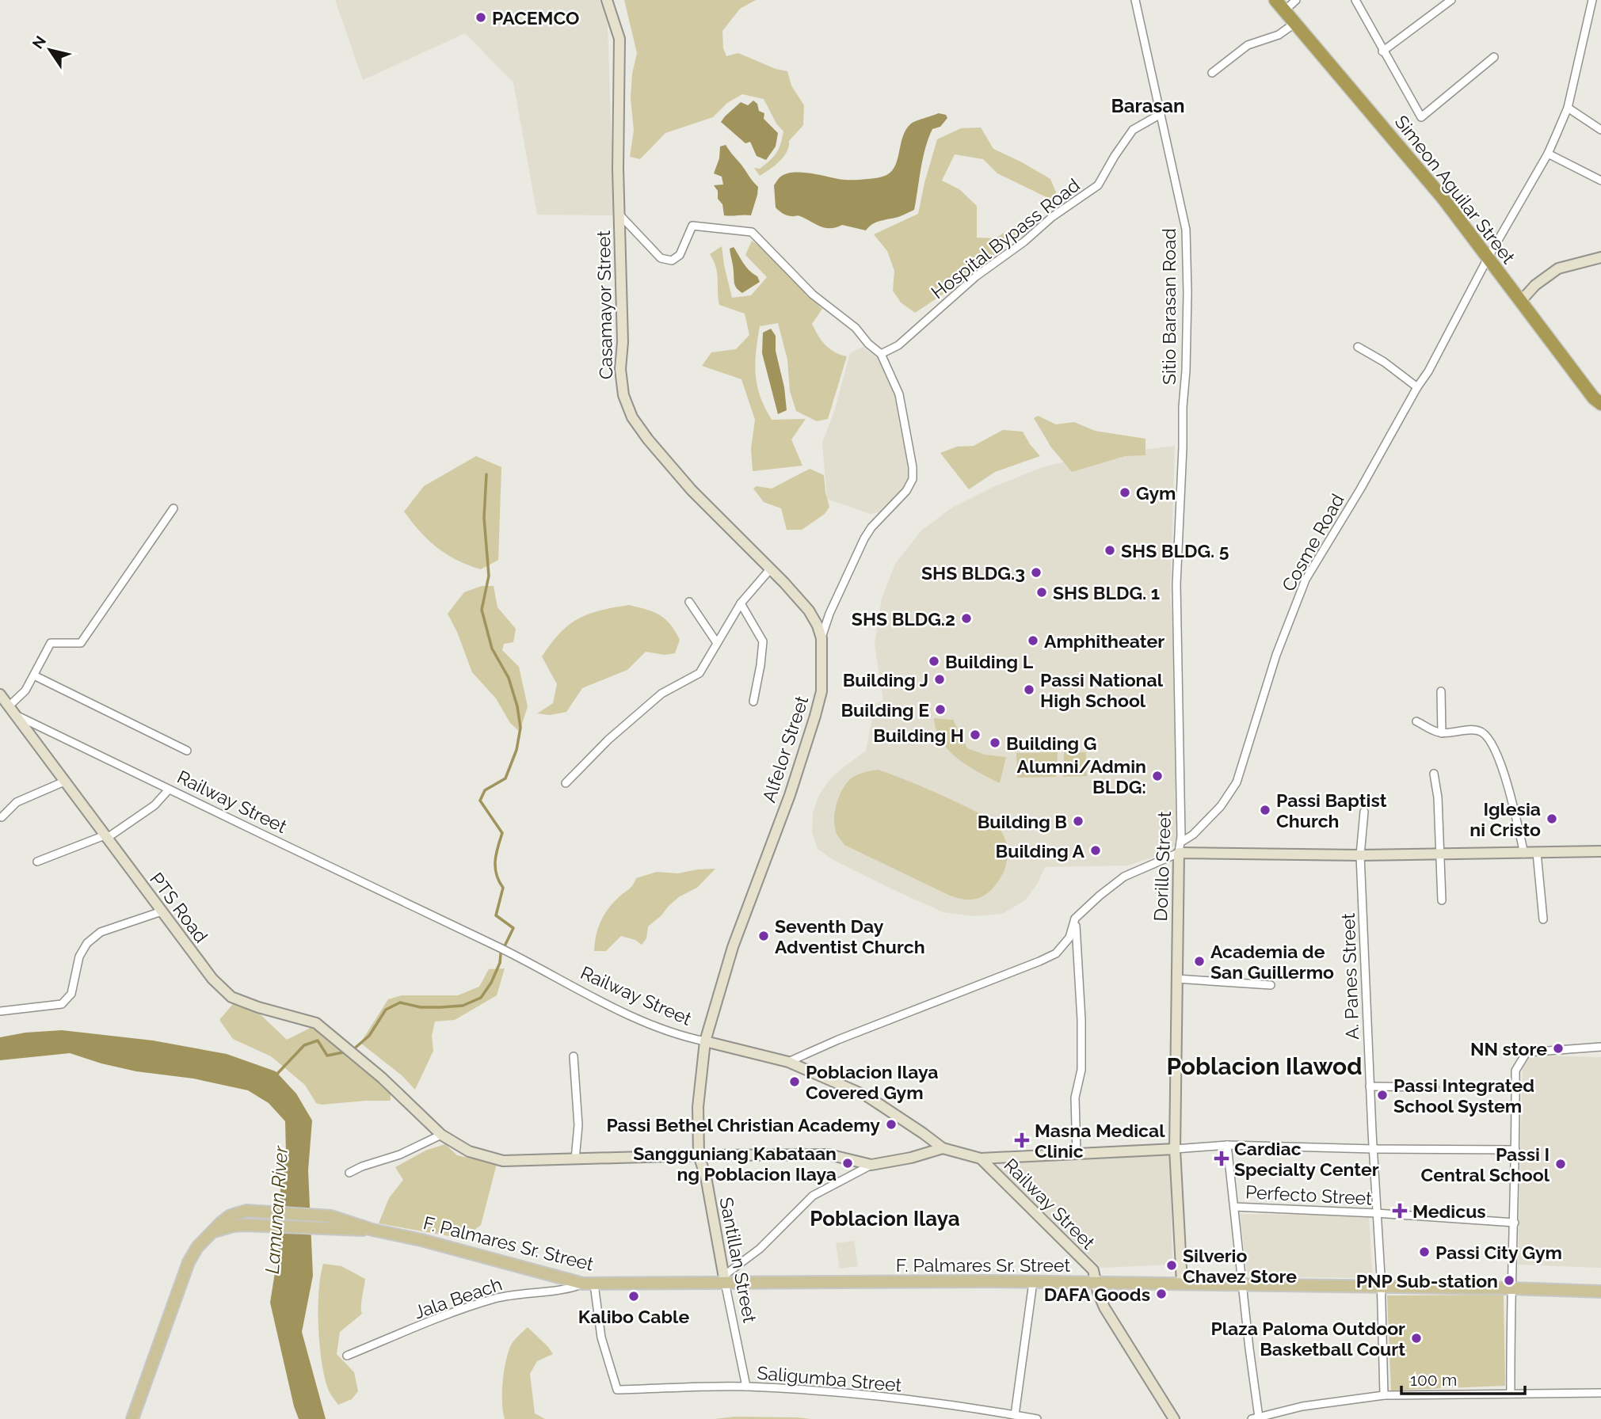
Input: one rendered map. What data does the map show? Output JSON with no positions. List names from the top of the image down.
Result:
{
  "streets": {
    "highway": ["Simeon Aguilar Street"],
    "main road": ["F. Palmares Sr. Street"],
    "street": [
      "Hospital Bypass Road",
      "Casamayor Street",
      "Sitio Barasan Road",
      "Cosme Road",
      "Alfelor Street",
      "Railway Street",
      "Dorillo Street",
      "PTS Road",
      "A. Panes Street",
      "Perfecto Street",
      "Santillan Street",
      "Jala Beach",
      "Saligumba Street"
    ]
  },
  "crossings": [
    ["Simeon Aguilar Street", "Cosme Road"],
    ["Hospital Bypass Road", "Sitio Barasan Road"],
    ["Hospital Bypass Road", "Alfelor Street"],
    ["Casamayor Street", "Alfelor Street"],
    ["Sitio Barasan Road", "Dorillo Street"],
    ["Cosme Road", "Dorillo Street"],
    ["Alfelor Street", "Railway Street"],
    ["Alfelor Street", "Santillan Street"],
    ["Railway Street", "PTS Road"],
    ["Railway Street", "F. Palmares Sr. Street"],
    ["Railway Street", "Santillan Street"],
    ["Dorillo Street", "F. Palmares Sr. Street"],
    ["PTS Road", "Santillan Street"],
    ["A. Panes Street", "Perfecto Street"],
    ["A. Panes Street", "F. Palmares Sr. Street"],
    ["F. Palmares Sr. Street", "Santillan Street"],
    ["F. Palmares Sr. Street", "Jala Beach"],
    ["F. Palmares Sr. Street", "Saligumba Street"],
    ["Santillan Street", "Saligumba Street"],
    ["Jala Beach", "Saligumba Street"]
  ],
  "districts": ["Barasan", "Poblacion Ilawod", "Poblacion Ilaya"],
  "water": ["Lamunan River"],
  "places": {
    "other": [
      "PACEMCO",
      "Gym",
      "SHS BLDG. 5",
      "SHS BLDG.3",
      "SHS BLDG. 1",
      "SHS BLDG.2",
      "Amphitheater",
      "Building L",
      "Building J",
      "Passi National High School",
      "Building E",
      "Building H",
      "Building G",
      "Alumni/Admin BLDG:",
      "Passi Baptist Church",
      "Iglesia ni Cristo",
      "Building B",
      "Building A",
      "Seventh Day Adventist Church",
      "Academia de San Guillermo",
      "NN store",
      "Poblacion Ilaya Covered Gym",
      "Passi Integrated School System",
      "Passi Bethel Christian Academy",
      "Sangguniang Kabataan ng Poblacion Ilaya",
      "Passi I Central School",
      "Passi City Gym",
      "Silverio Chavez Store",
      "PNP Sub-station",
      "DAFA Goods",
      "Kalibo Cable",
      "Plaza Paloma Outdoor Basketball Court"
    ],
    "health": ["Masna Medical Clinic", "Cardiac Specialty Center", "Medicus"]
  },
  "scale_bar": "100 m",
  "north": "top left"
}
